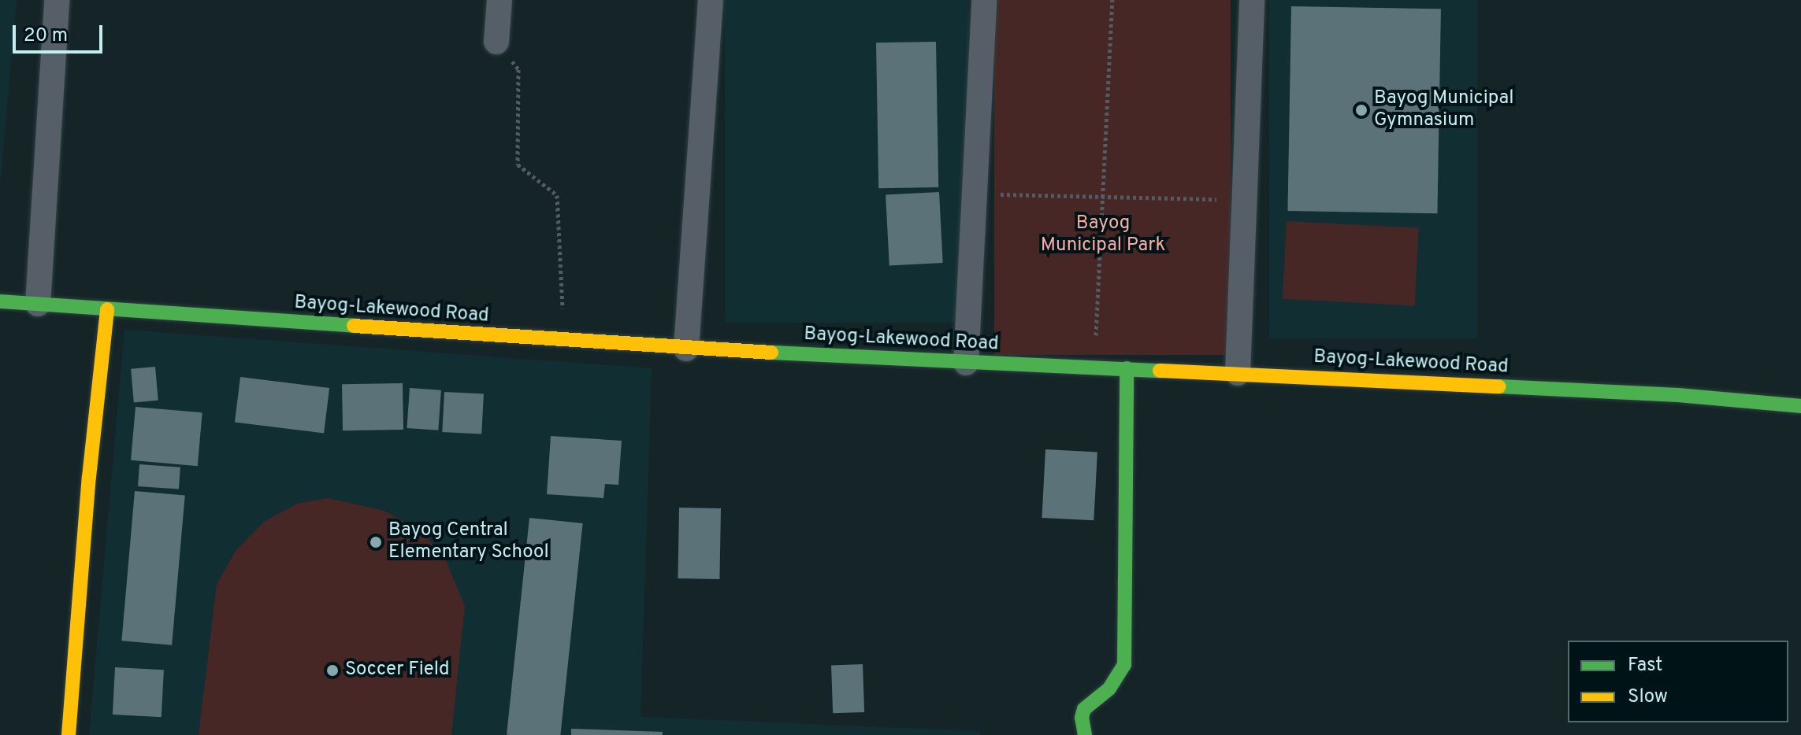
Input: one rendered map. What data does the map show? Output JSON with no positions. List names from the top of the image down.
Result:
{
  "streets": {
    "main road": ["Bayog-Lakewood Road"]
  },
  "parks": ["Bayog Municipal Park"],
  "places": ["Bayog Municipal Gymnasium", "Bayog Central Elementary School", "Soccer Field"],
  "legend": ["Fast", "Slow"],
  "scale_bar": "20 m"
}
